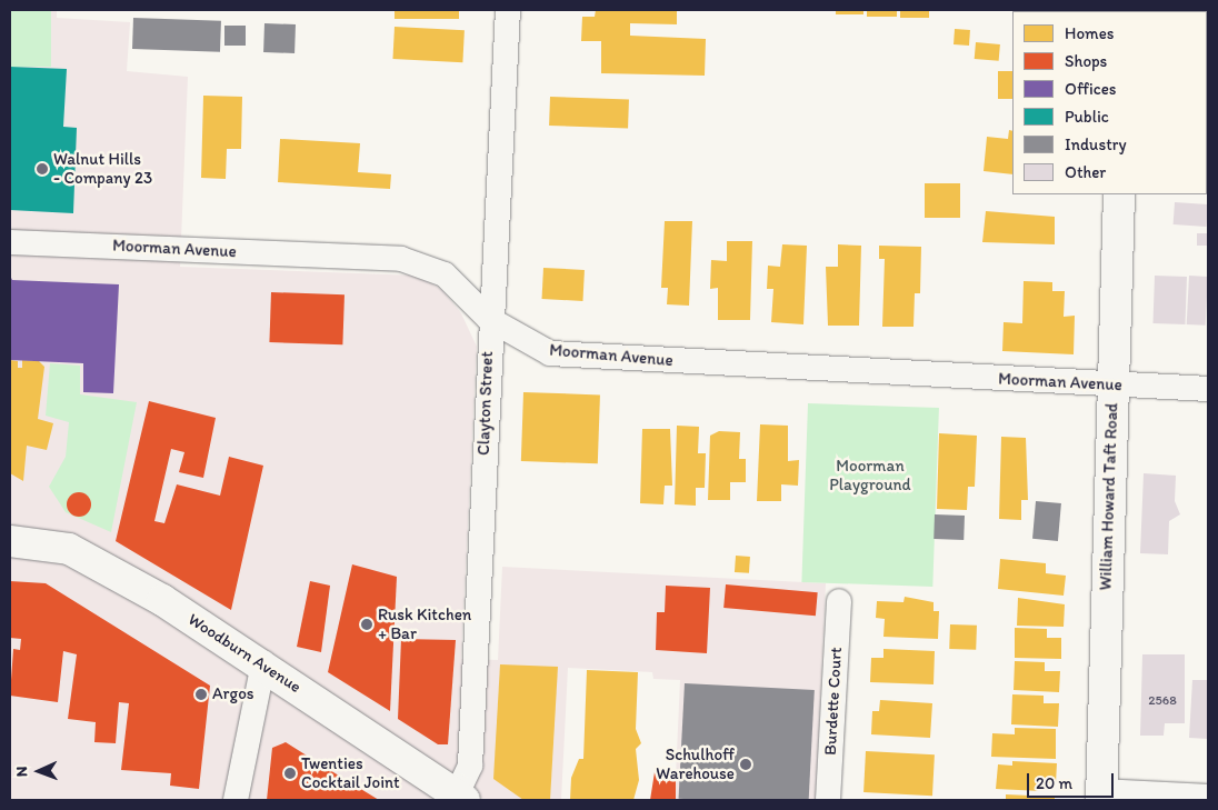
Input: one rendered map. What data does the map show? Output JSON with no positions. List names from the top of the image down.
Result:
{
  "streets": {
    "street": [
      "Moorman Avenue",
      "Clayton Street",
      "William Howard Taft Road",
      "Woodburn Avenue",
      "Burdette Court"
    ]
  },
  "crossings": [
    ["Moorman Avenue", "Clayton Street"],
    ["Moorman Avenue", "William Howard Taft Road"],
    ["Clayton Street", "Woodburn Avenue"]
  ],
  "parks": ["Moorman Playground"],
  "places": [
    "Walnut Hills - Company 23",
    "Rusk Kitchen + Bar",
    "Argos",
    "Schulhoff Warehouse",
    "Twenties Cocktail Joint"
  ],
  "house_numbers": ["2568"],
  "legend": [
    "Homes",
    "Shops",
    "Offices",
    "Public",
    "Industry",
    "Other"
  ],
  "scale_bar": "20 m",
  "north": "left"
}
